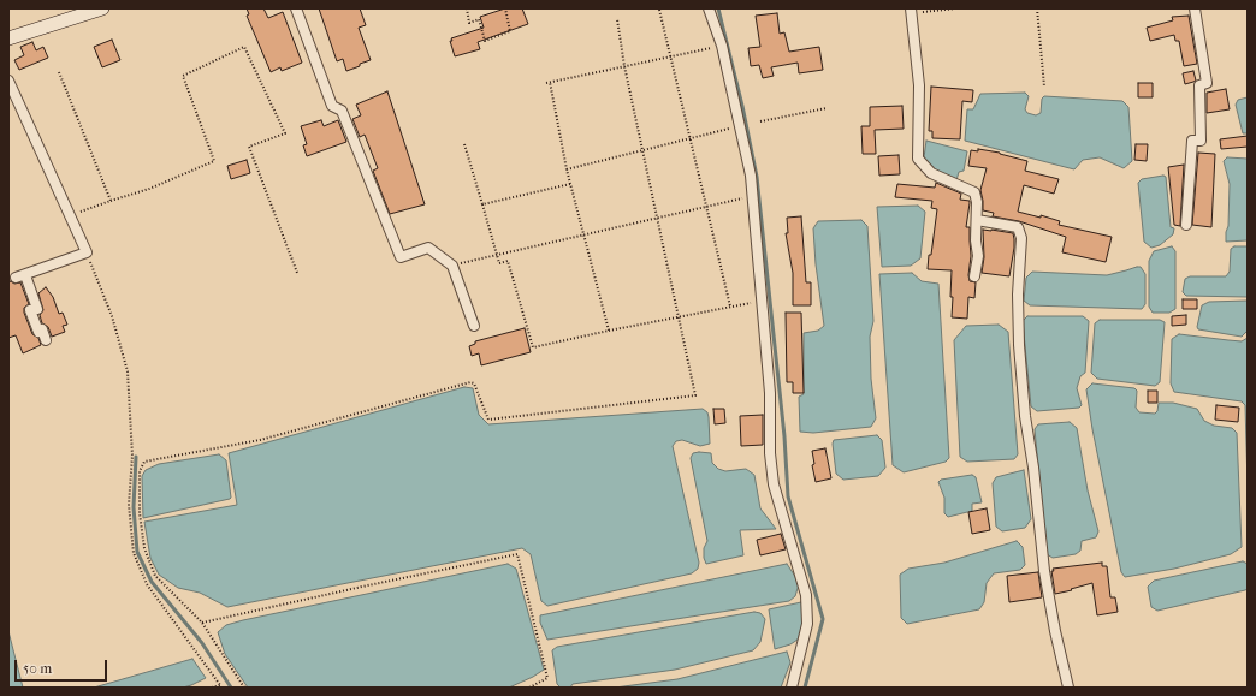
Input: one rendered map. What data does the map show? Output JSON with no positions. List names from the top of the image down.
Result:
{
  "scale_bar": "50 m"
}
